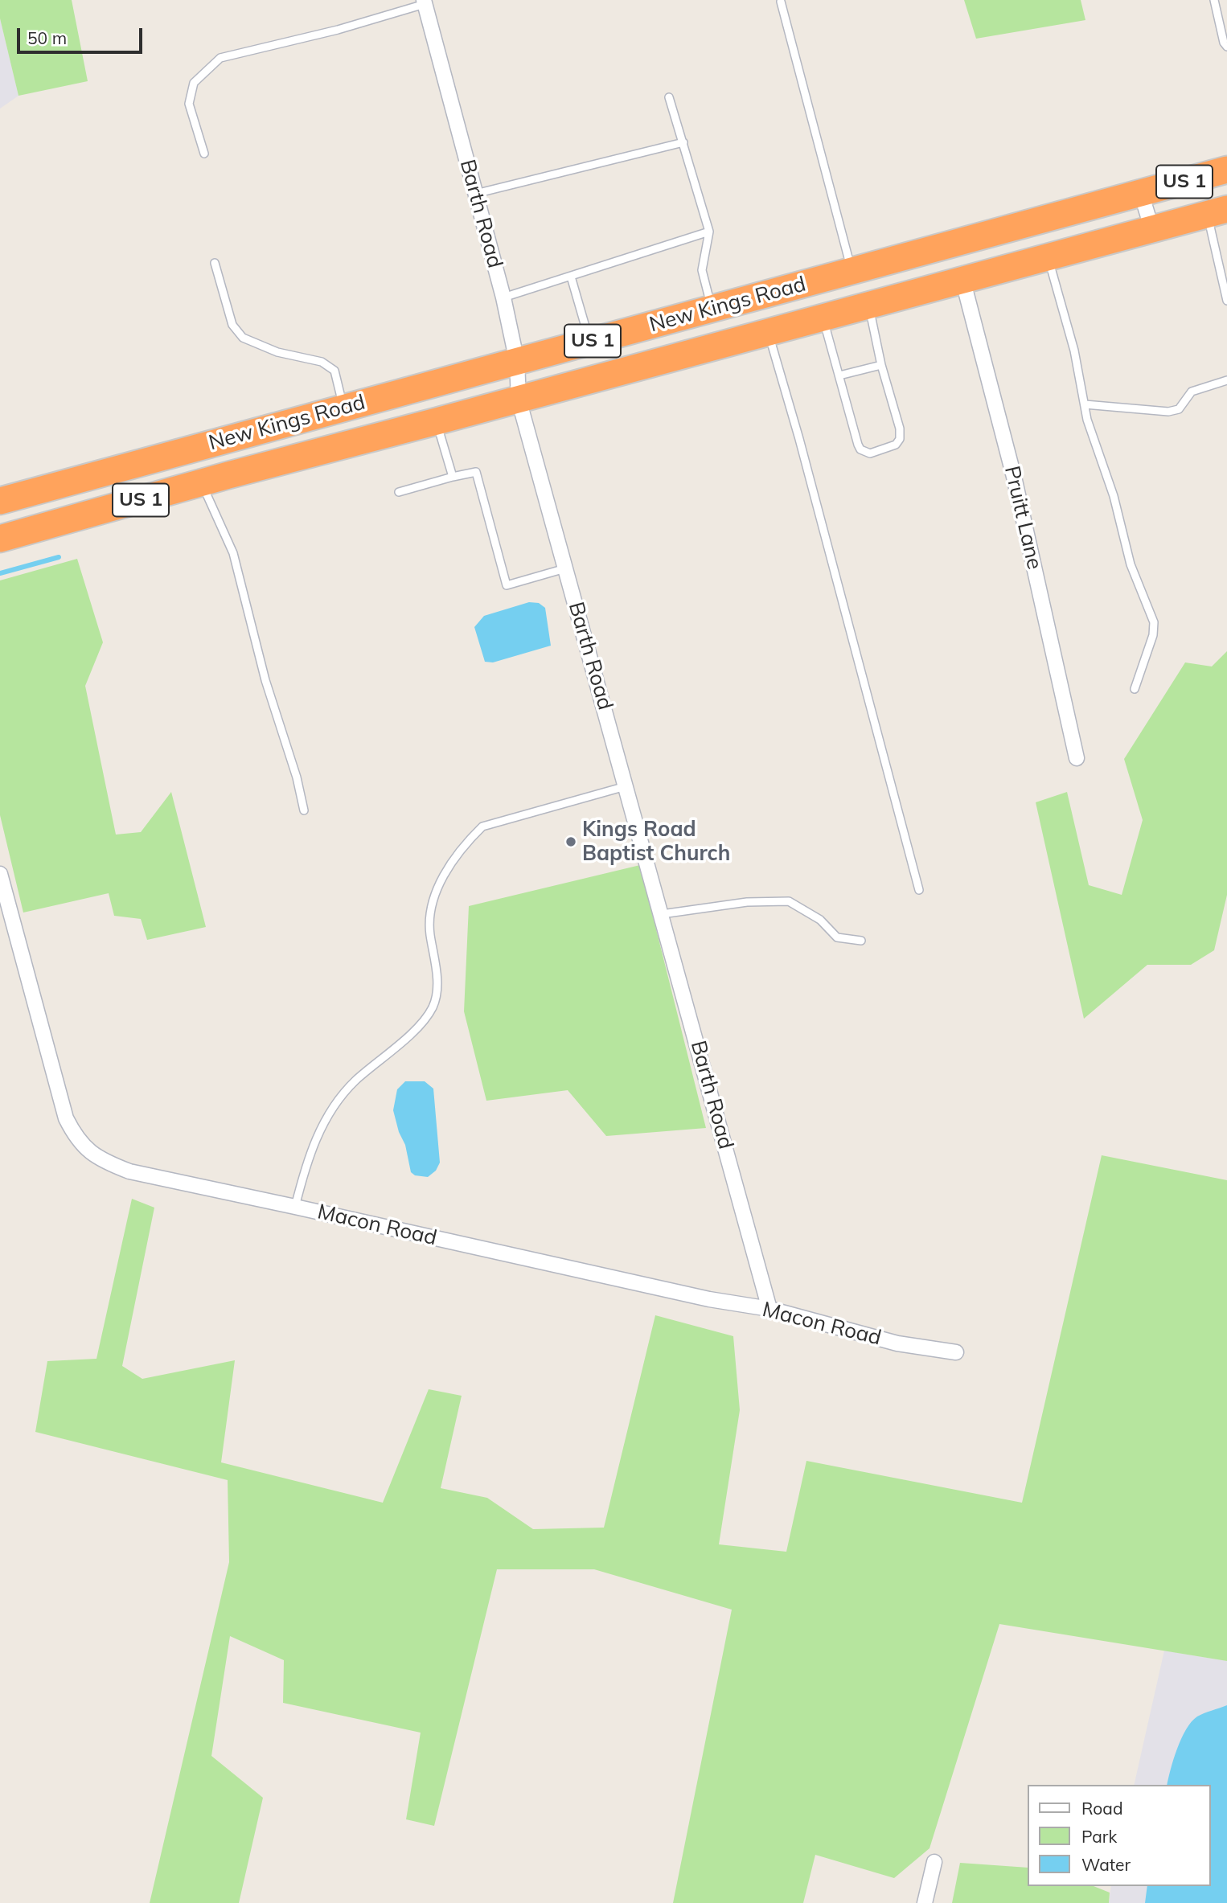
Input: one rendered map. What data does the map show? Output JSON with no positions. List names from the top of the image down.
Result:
{
  "streets": {
    "highway": ["US 1", "New Kings Road"],
    "street": ["Barth Road", "Pruitt Lane", "Macon Road"]
  },
  "crossings": [
    ["Barth Road", "New Kings Road"],
    ["Barth Road", "Macon Road"],
    ["New Kings Road", "Pruitt Lane"]
  ],
  "places": ["Kings Road Baptist Church"],
  "legend": ["Road", "Park", "Water"],
  "scale_bar": "50 m"
}
